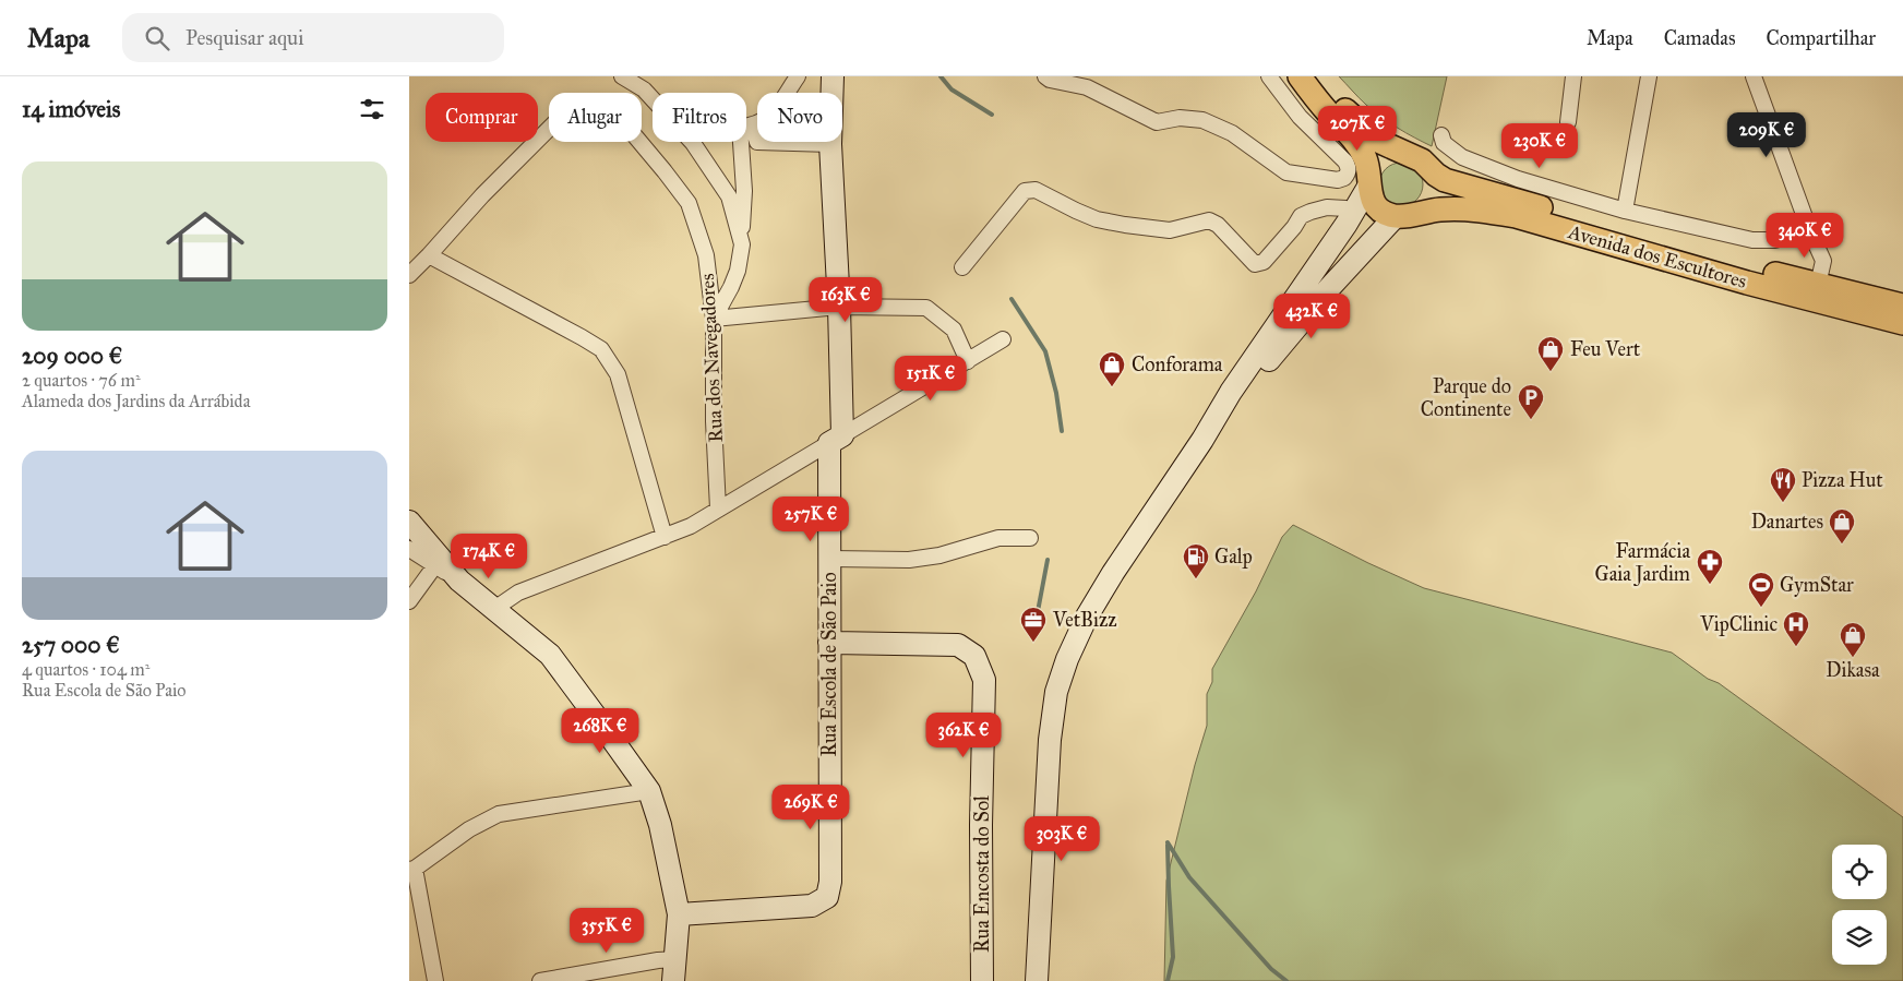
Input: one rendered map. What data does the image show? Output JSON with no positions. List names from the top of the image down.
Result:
{
  "streets": {
    "main road": ["Avenida dos Escultores", "Rua Escola de São Paio", "Rua Encosta do Sol"],
    "street": ["Rua dos Navegadores"]
  },
  "crossings": [
    ["Rua Escola de São Paio", "Rua Encosta do Sol"]
  ],
  "places": {
    "shop": [
      "Feu Vert",
      "Conforama",
      "Danartes",
      "Dikasa"
    ],
    "parking": ["Parque do Continente"],
    "restaurant": ["Pizza Hut"],
    "fuel station": ["Galp"],
    "pharmacy": ["Farmácia Gaia Jardim"],
    "sports": ["GymStar"],
    "office": ["VetBizz"],
    "hospital": ["VipClinic"]
  },
  "page": {
    "header": "Mapa",
    "search": "Pesquisar aqui",
    "nav": ["Mapa", "Camadas", "Compartilhar"],
    "heading": "14 imóveis",
    "chip": [
      "Comprar",
      "Alugar",
      "Filtros",
      "Novo"
    ],
    "price": [
      "207K €",
      "209K €",
      "230K €",
      "340K €",
      "163K €",
      "432K €",
      "151K €",
      "257K €",
      "174K €",
      "268K €",
      "362K €",
      "269K €",
      "303K €",
      "355K €"
    ],
    "list": [
      {
        "name": "209 000 €",
        "note": "2 quartos · 76 m² · Alameda dos Jardins da Arrábida"
      },
      {
        "name": "257 000 €",
        "note": "4 quartos · 104 m² · Rua Escola de São Paio"
      }
    ]
  }
}
